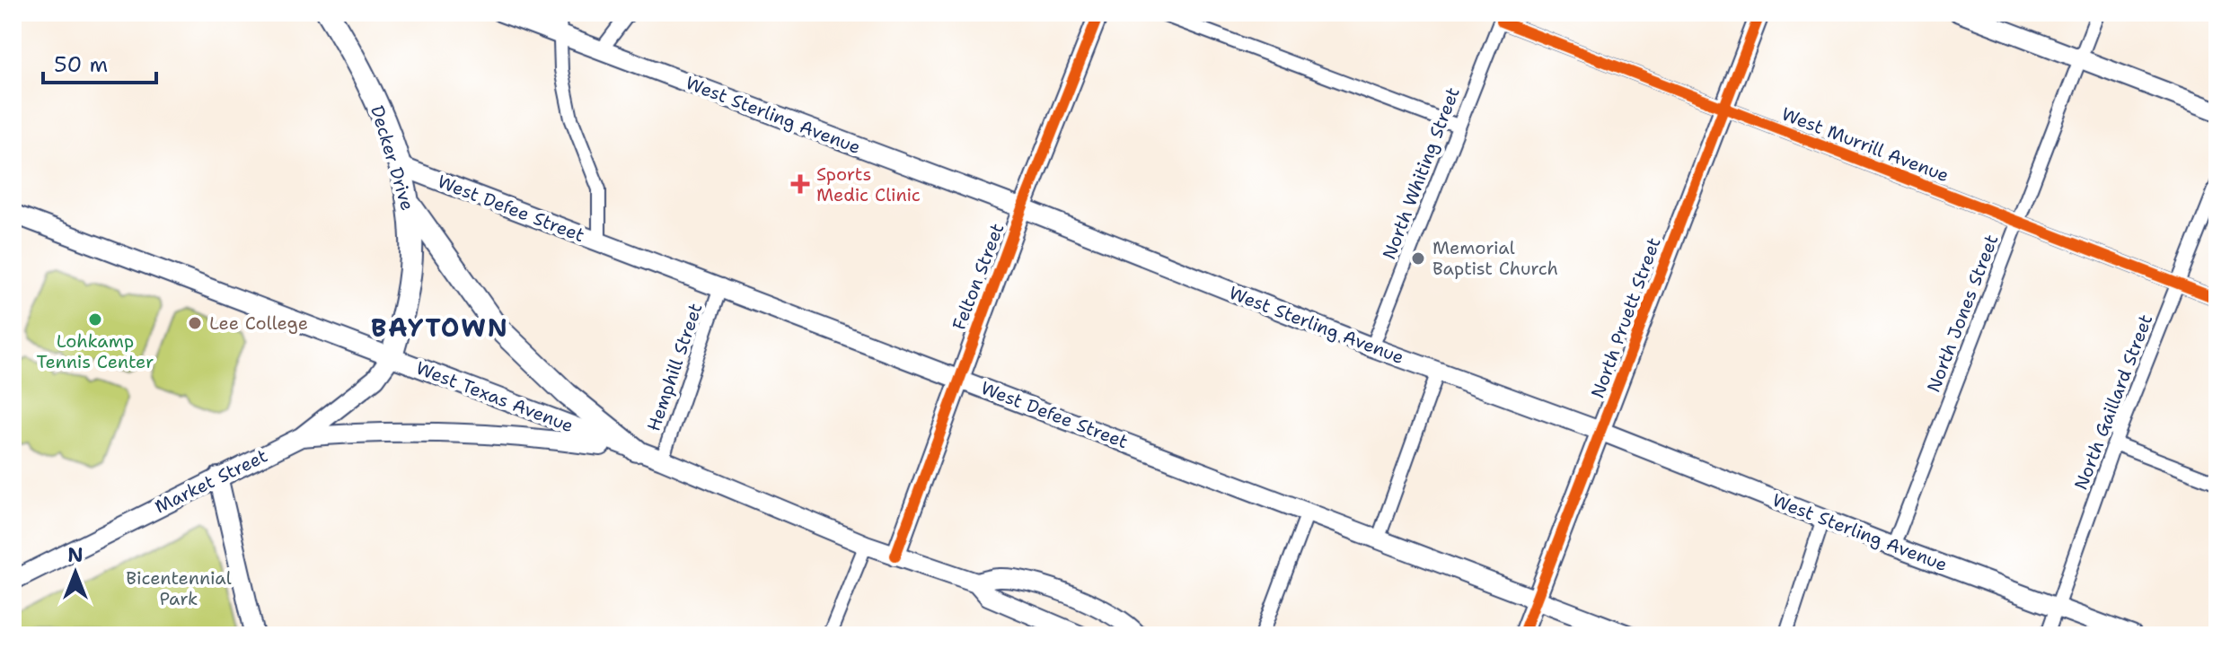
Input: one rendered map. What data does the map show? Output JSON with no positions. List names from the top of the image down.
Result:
{
  "streets": {
    "main road": [
      "West Sterling Avenue",
      "Decker Drive",
      "West Defee Street",
      "Felton Street",
      "North Pruett Street",
      "West Texas Avenue",
      "Market Street"
    ],
    "street": [
      "West Murrill Avenue",
      "North Whiting Street",
      "North Jones Street",
      "Hemphill Street",
      "North Gaillard Street"
    ]
  },
  "crossings": [
    ["West Sterling Avenue", "North Whiting Street"],
    ["West Sterling Avenue", "Felton Street"],
    ["West Sterling Avenue", "North Jones Street"],
    ["West Sterling Avenue", "North Pruett Street"],
    ["West Sterling Avenue", "North Gaillard Street"],
    ["West Murrill Avenue", "North Whiting Street"],
    ["West Murrill Avenue", "North Jones Street"],
    ["West Murrill Avenue", "North Pruett Street"],
    ["West Murrill Avenue", "North Gaillard Street"],
    ["Decker Drive", "West Defee Street"],
    ["Decker Drive", "West Texas Avenue"],
    ["Decker Drive", "Market Street"],
    ["West Defee Street", "Felton Street"],
    ["West Defee Street", "North Pruett Street"],
    ["West Defee Street", "Hemphill Street"],
    ["Felton Street", "West Texas Avenue"],
    ["Hemphill Street", "West Texas Avenue"],
    ["West Texas Avenue", "Market Street"]
  ],
  "districts": ["BAYTOWN"],
  "parks": ["Bicentennial Park"],
  "places": {
    "health": ["Sports Medic Clinic"],
    "other": ["Memorial Baptist Church", "Lohkamp Tennis Center", "Lee College"]
  },
  "scale_bar": "50 m",
  "north": "top"
}
